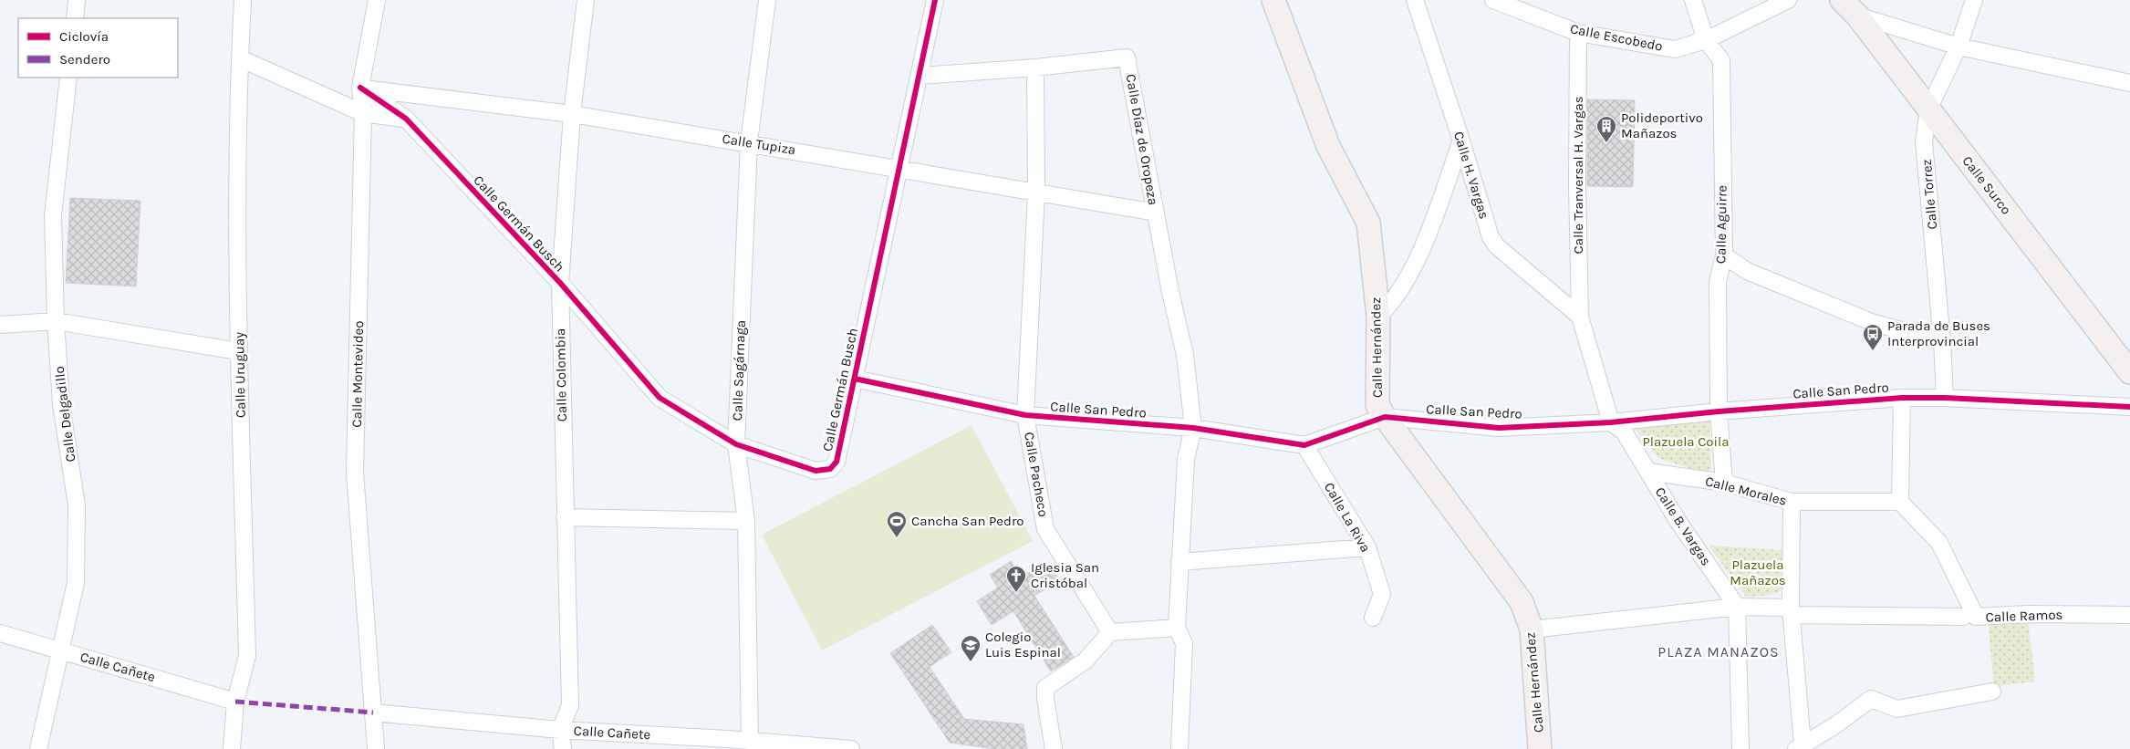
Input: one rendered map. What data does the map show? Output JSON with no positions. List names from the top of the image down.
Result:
{
  "streets": {
    "main road": ["Calle Surco", "Calle Hernández"],
    "street": [
      "Calle Escobedo",
      "Calle Díaz de Oropeza",
      "Calle Tupiza",
      "Calle H. Vargas",
      "Calle Tranversal H. Vargas",
      "Calle Torrez",
      "Calle Germán Busch",
      "Calle Aguirre",
      "Calle Sagárnaga",
      "Calle Montevideo",
      "Calle Uruguay",
      "Calle Colombia",
      "Calle San Pedro",
      "Calle Delgadillo",
      "Calle Pacheco",
      "Calle Morales",
      "Calle La Riva",
      "Calle B. Vargas",
      "Calle Ramos",
      "Calle Cañete"
    ]
  },
  "crossings": [
    ["Calle Escobedo", "Calle Tranversal H. Vargas"],
    ["Calle Escobedo", "Calle Aguirre"],
    ["Calle Díaz de Oropeza", "Calle Tupiza"],
    ["Calle Díaz de Oropeza", "Calle Germán Busch"],
    ["Calle Díaz de Oropeza", "Calle San Pedro"],
    ["Calle Díaz de Oropeza", "Calle Pacheco"],
    ["Calle Tupiza", "Calle Germán Busch"],
    ["Calle Tupiza", "Calle Sagárnaga"],
    ["Calle Tupiza", "Calle Montevideo"],
    ["Calle Tupiza", "Calle Colombia"],
    ["Calle Tupiza", "Calle Pacheco"],
    ["Calle H. Vargas", "Calle Tranversal H. Vargas"],
    ["Calle Surco", "Calle Torrez"],
    ["Calle Torrez", "Calle San Pedro"],
    ["Calle Germán Busch", "Calle Sagárnaga"],
    ["Calle Germán Busch", "Calle Montevideo"],
    ["Calle Germán Busch", "Calle Colombia"],
    ["Calle Germán Busch", "Calle San Pedro"],
    ["Calle Aguirre", "Calle San Pedro"],
    ["Calle Aguirre", "Calle Morales"],
    ["Calle Hernández", "Calle San Pedro"],
    ["Calle Sagárnaga", "Calle Cañete"],
    ["Calle Montevideo", "Calle Cañete"],
    ["Calle Uruguay", "Calle Cañete"],
    ["Calle Colombia", "Calle Cañete"],
    ["Calle San Pedro", "Calle Pacheco"],
    ["Calle San Pedro", "Calle La Riva"],
    ["Calle San Pedro", "Calle B. Vargas"],
    ["Calle Delgadillo", "Calle Cañete"],
    ["Calle Morales", "Calle B. Vargas"],
    ["Calle Morales", "Calle Ramos"]
  ],
  "districts": ["PLAZA MANAZOS"],
  "parks": ["Plazuela Coila", "Plazuela Mañazos"],
  "places": {
    "building": ["Polideportivo Mañazos"],
    "bus stop": ["Parada de Buses Interprovincial"],
    "sports": ["Cancha San Pedro"],
    "church": ["Iglesia San Cristóbal"],
    "school or university": ["Colegio Luis Espinal"]
  },
  "legend": ["Ciclovía", "Sendero"]
}
